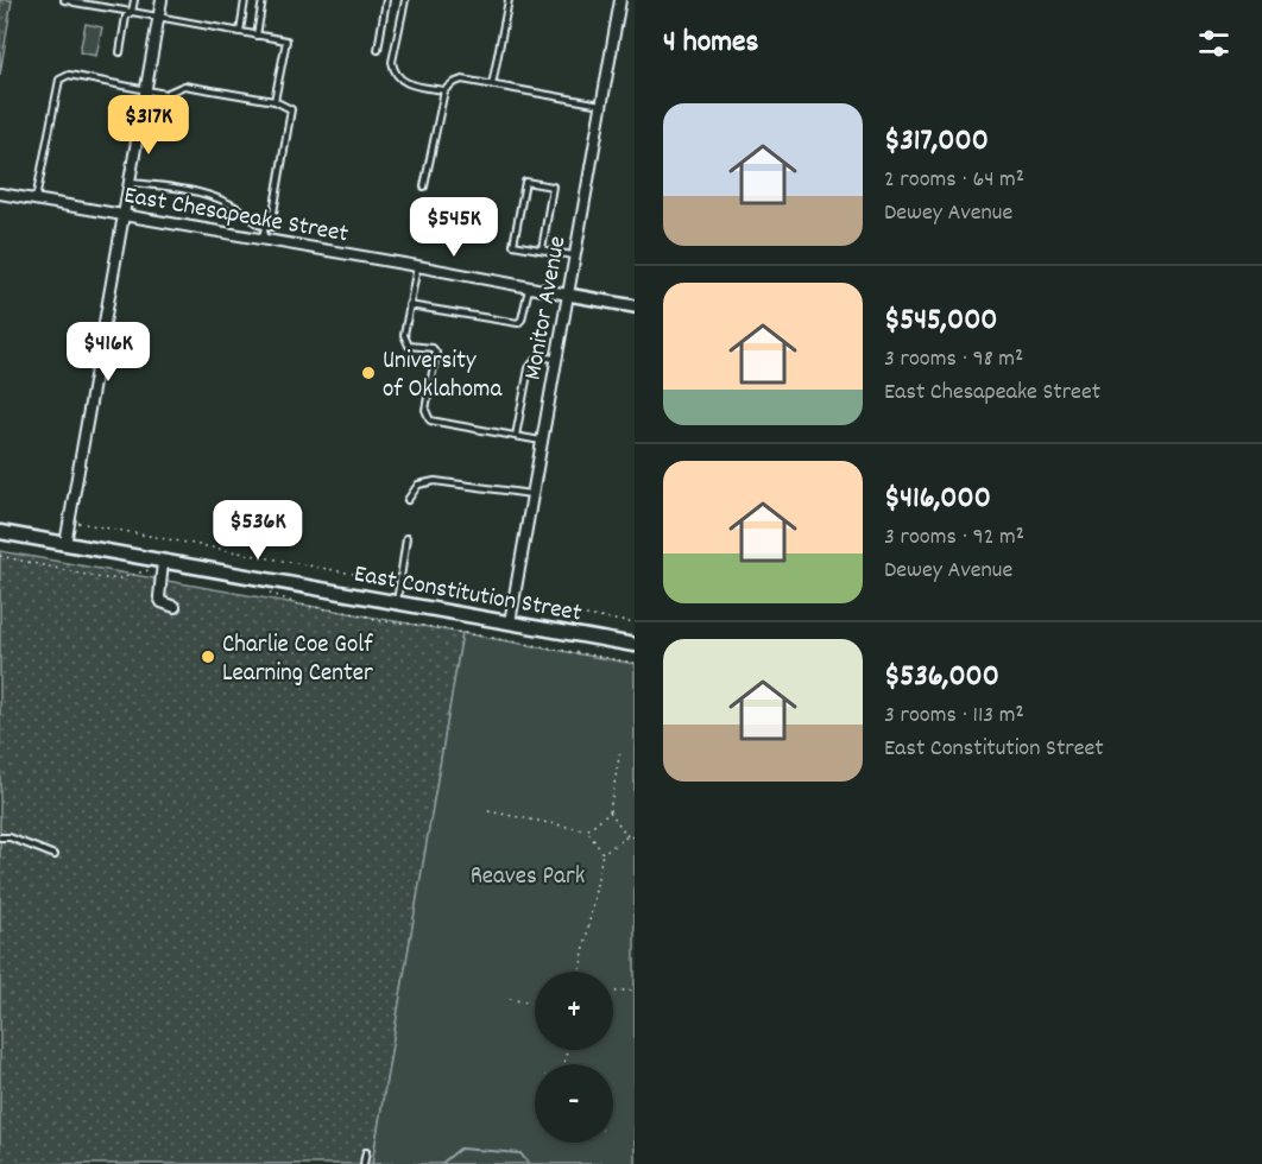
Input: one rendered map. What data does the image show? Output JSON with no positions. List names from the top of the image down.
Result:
{
  "streets": {
    "main road": ["East Constitution Street"],
    "street": ["East Chesapeake Street", "Monitor Avenue"]
  },
  "crossings": [
    ["East Chesapeake Street", "Monitor Avenue"],
    ["Monitor Avenue", "East Constitution Street"]
  ],
  "parks": ["Reaves Park"],
  "places": ["University of Oklahoma", "Charlie Coe Golf Learning Center"],
  "page": {
    "heading": "4 homes",
    "list": [
      {
        "name": "$317,000",
        "note": "2 rooms · 64 m² · Dewey Avenue"
      },
      {
        "name": "$545,000",
        "note": "3 rooms · 98 m² · East Chesapeake Street"
      },
      {
        "name": "$416,000",
        "note": "3 rooms · 92 m² · Dewey Avenue"
      },
      {
        "name": "$536,000",
        "note": "3 rooms · 113 m² · East Constitution Street"
      }
    ],
    "price": [
      "$317K",
      "$545K",
      "$416K",
      "$536K"
    ],
    "map_buttons": ["+", "−"]
  }
}
